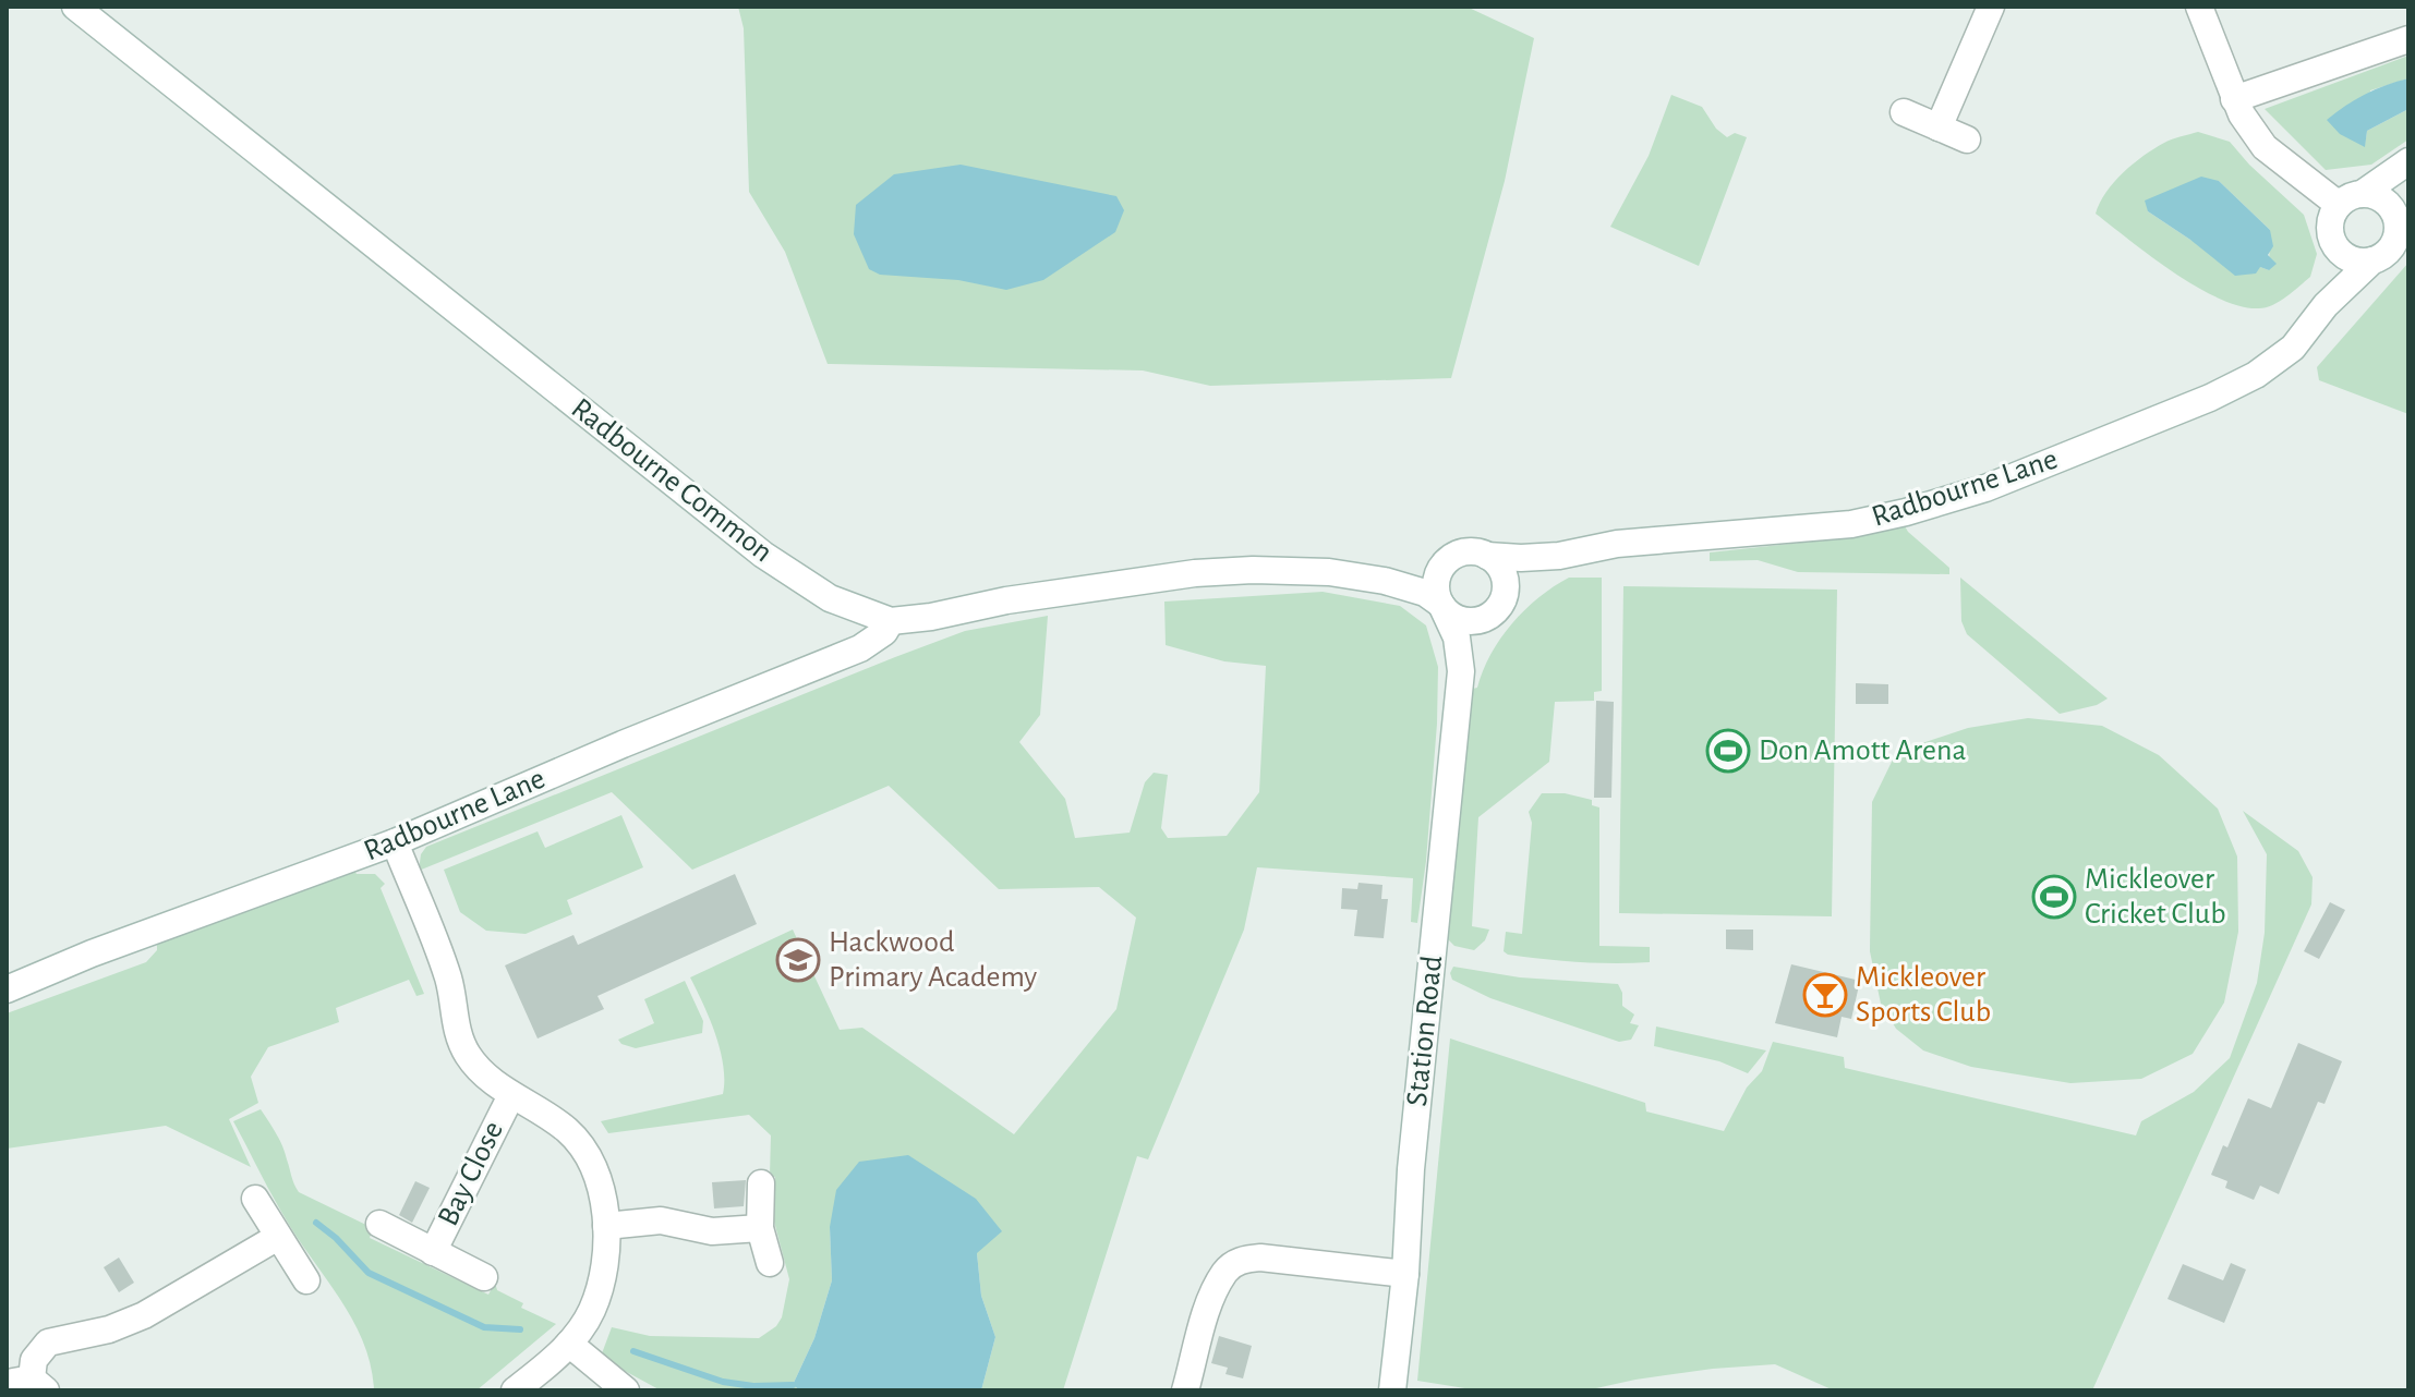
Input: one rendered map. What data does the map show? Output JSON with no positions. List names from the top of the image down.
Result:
{
  "streets": {
    "street": [
      "Radbourne Common",
      "Radbourne Lane",
      "Station Road",
      "Bay Close"
    ]
  },
  "crossings": [
    ["Radbourne Common", "Radbourne Lane"],
    ["Radbourne Common", "Station Road"],
    ["Radbourne Lane", "Station Road"]
  ],
  "places": {
    "sports": ["Don Amott Arena", "Mickleover Cricket Club"],
    "school or university": ["Hackwood Primary Academy"],
    "bar": ["Mickleover Sports Club"]
  }
}
